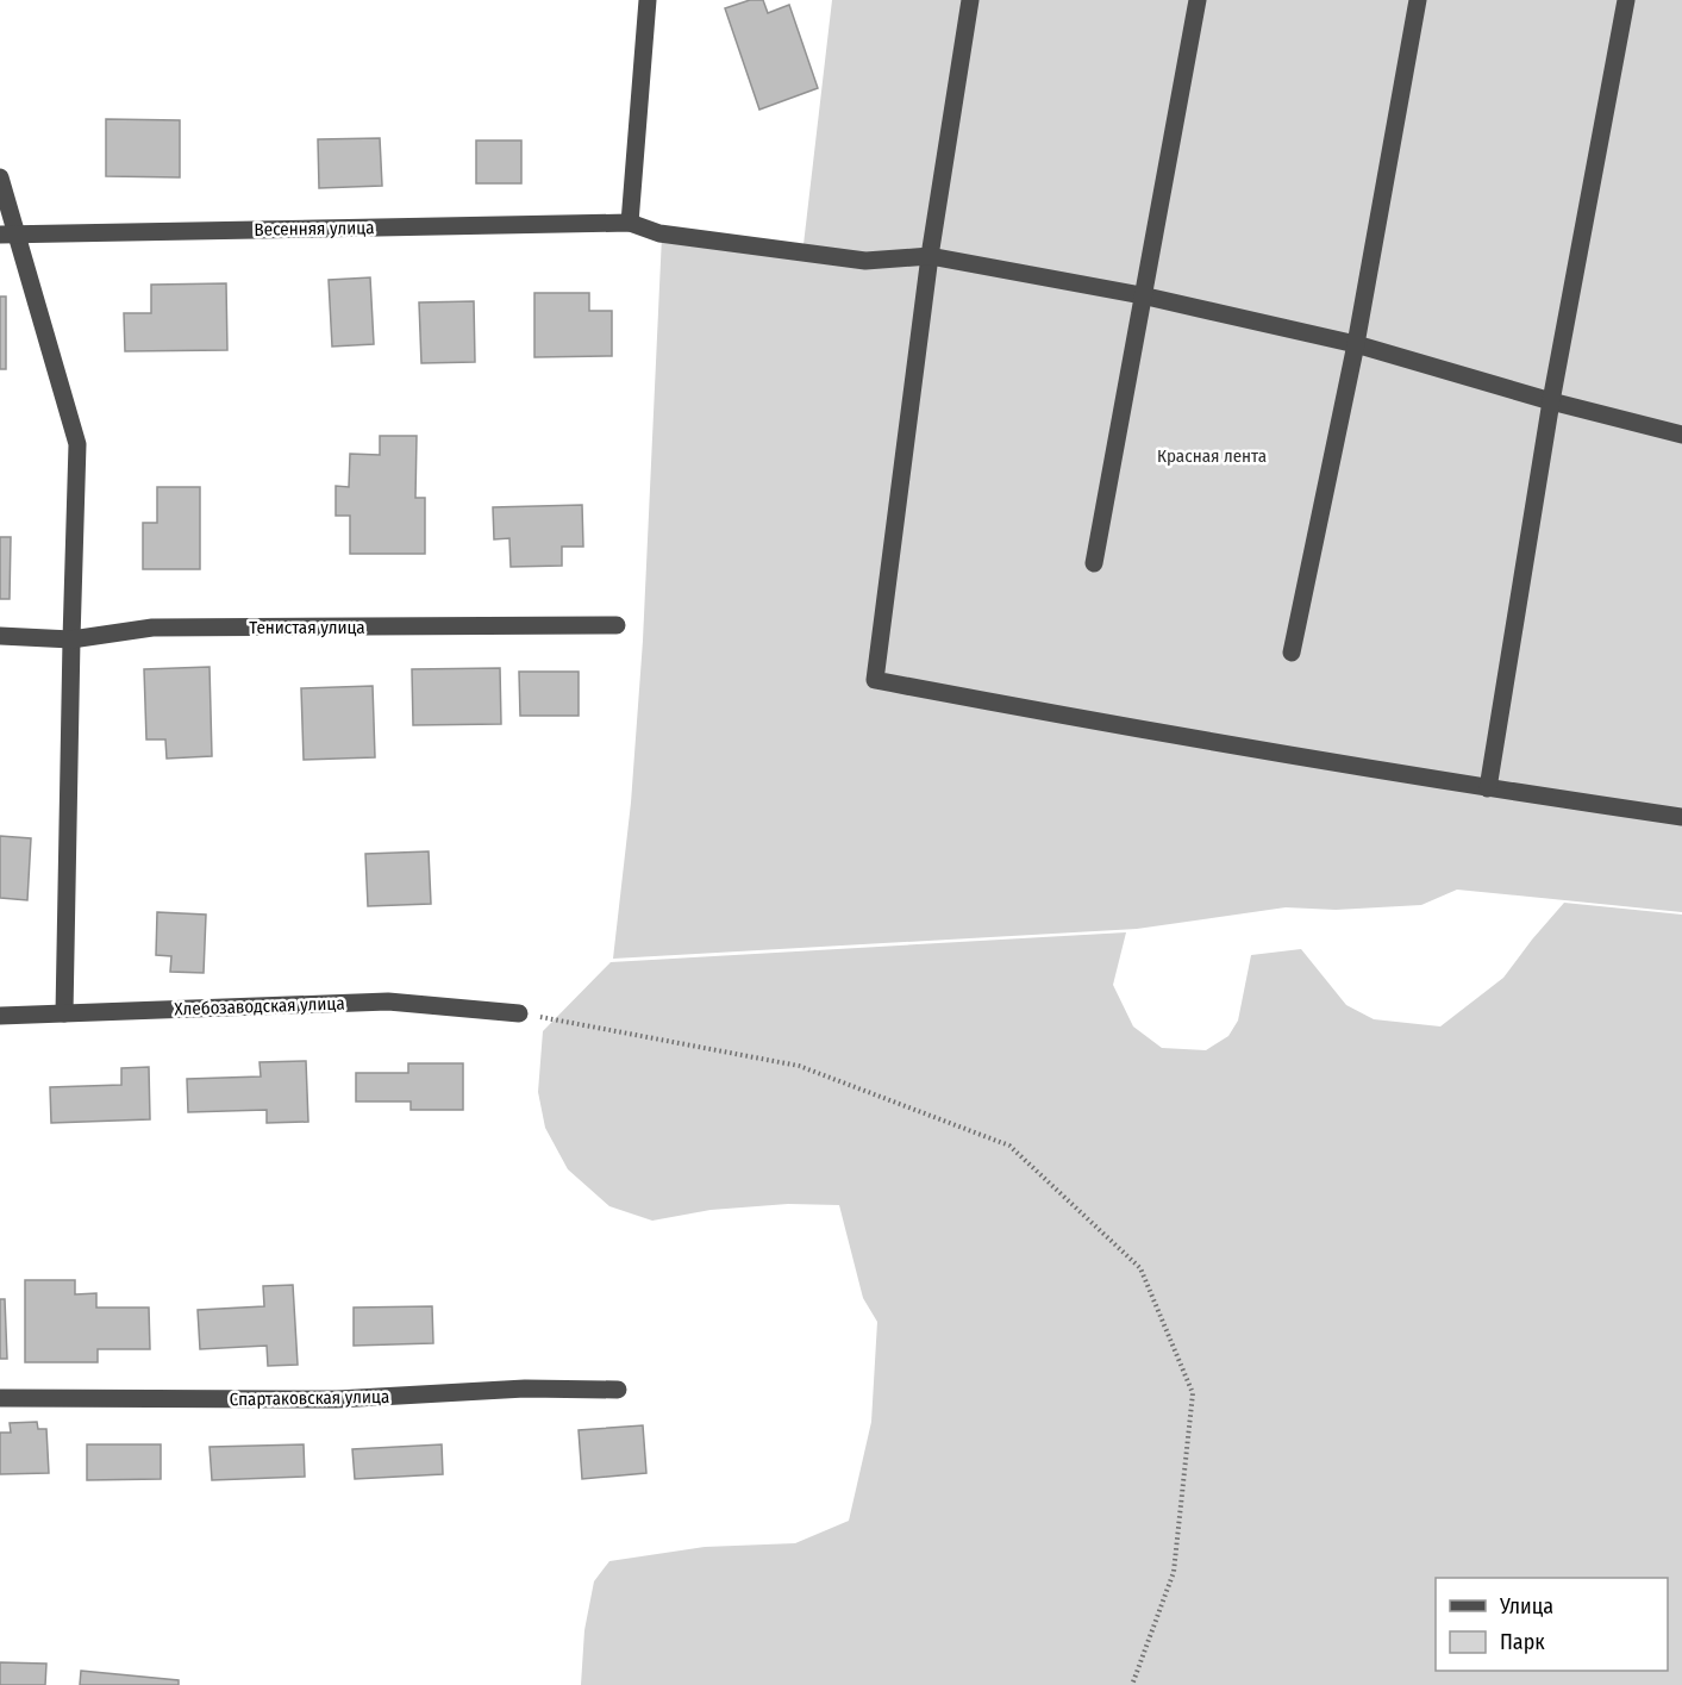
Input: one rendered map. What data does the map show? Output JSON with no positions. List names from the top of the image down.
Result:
{
  "streets": {
    "street": [
      "Весенняя улица",
      "Тенистая улица",
      "Хлебозаводская улица",
      "Спартаковская улица"
    ]
  },
  "parks": ["Красная лента"],
  "legend": ["Улица", "Парк"]
}
